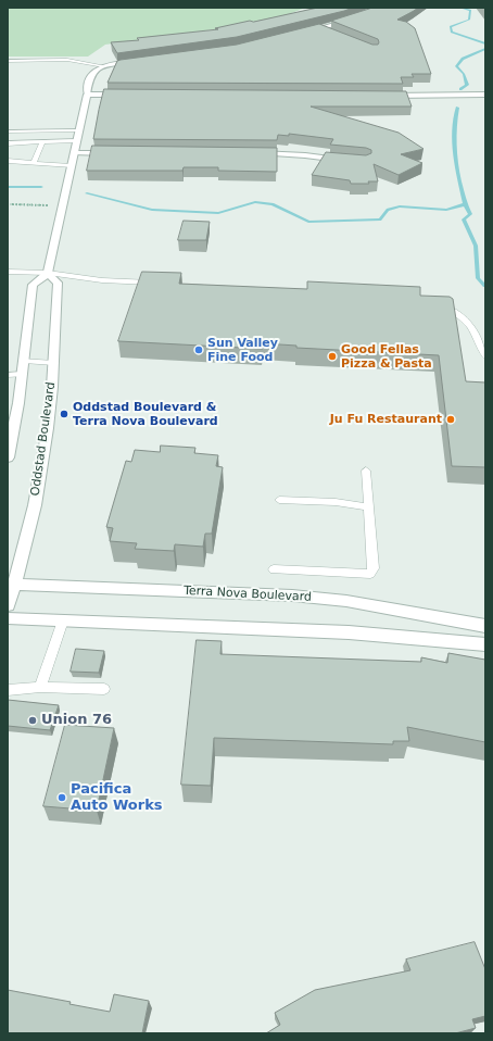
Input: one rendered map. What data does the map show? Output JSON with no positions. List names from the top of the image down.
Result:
{
  "streets": {
    "street": ["Oddstad Boulevard", "Terra Nova Boulevard"]
  },
  "crossings": [
    ["Oddstad Boulevard", "Terra Nova Boulevard"]
  ],
  "places": [
    "Sun Valley Fine Food",
    "Good Fellas Pizza & Pasta",
    "Oddstad Boulevard & Terra Nova Boulevard",
    "Ju Fu Restaurant",
    "Union 76",
    "Pacifica Auto Works"
  ]
}
